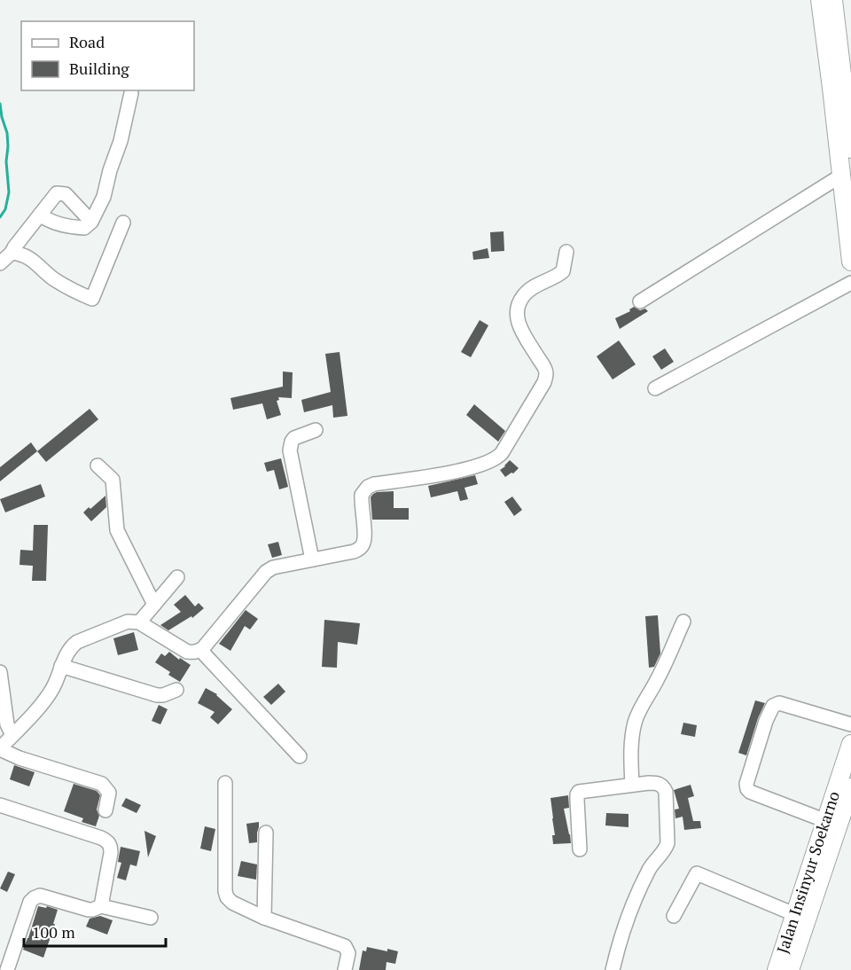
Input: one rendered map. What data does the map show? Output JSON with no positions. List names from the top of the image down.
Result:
{
  "streets": {
    "main road": ["Jalan Insinyur Soekarno"]
  },
  "legend": ["Road", "Building"],
  "scale_bar": "100 m"
}
